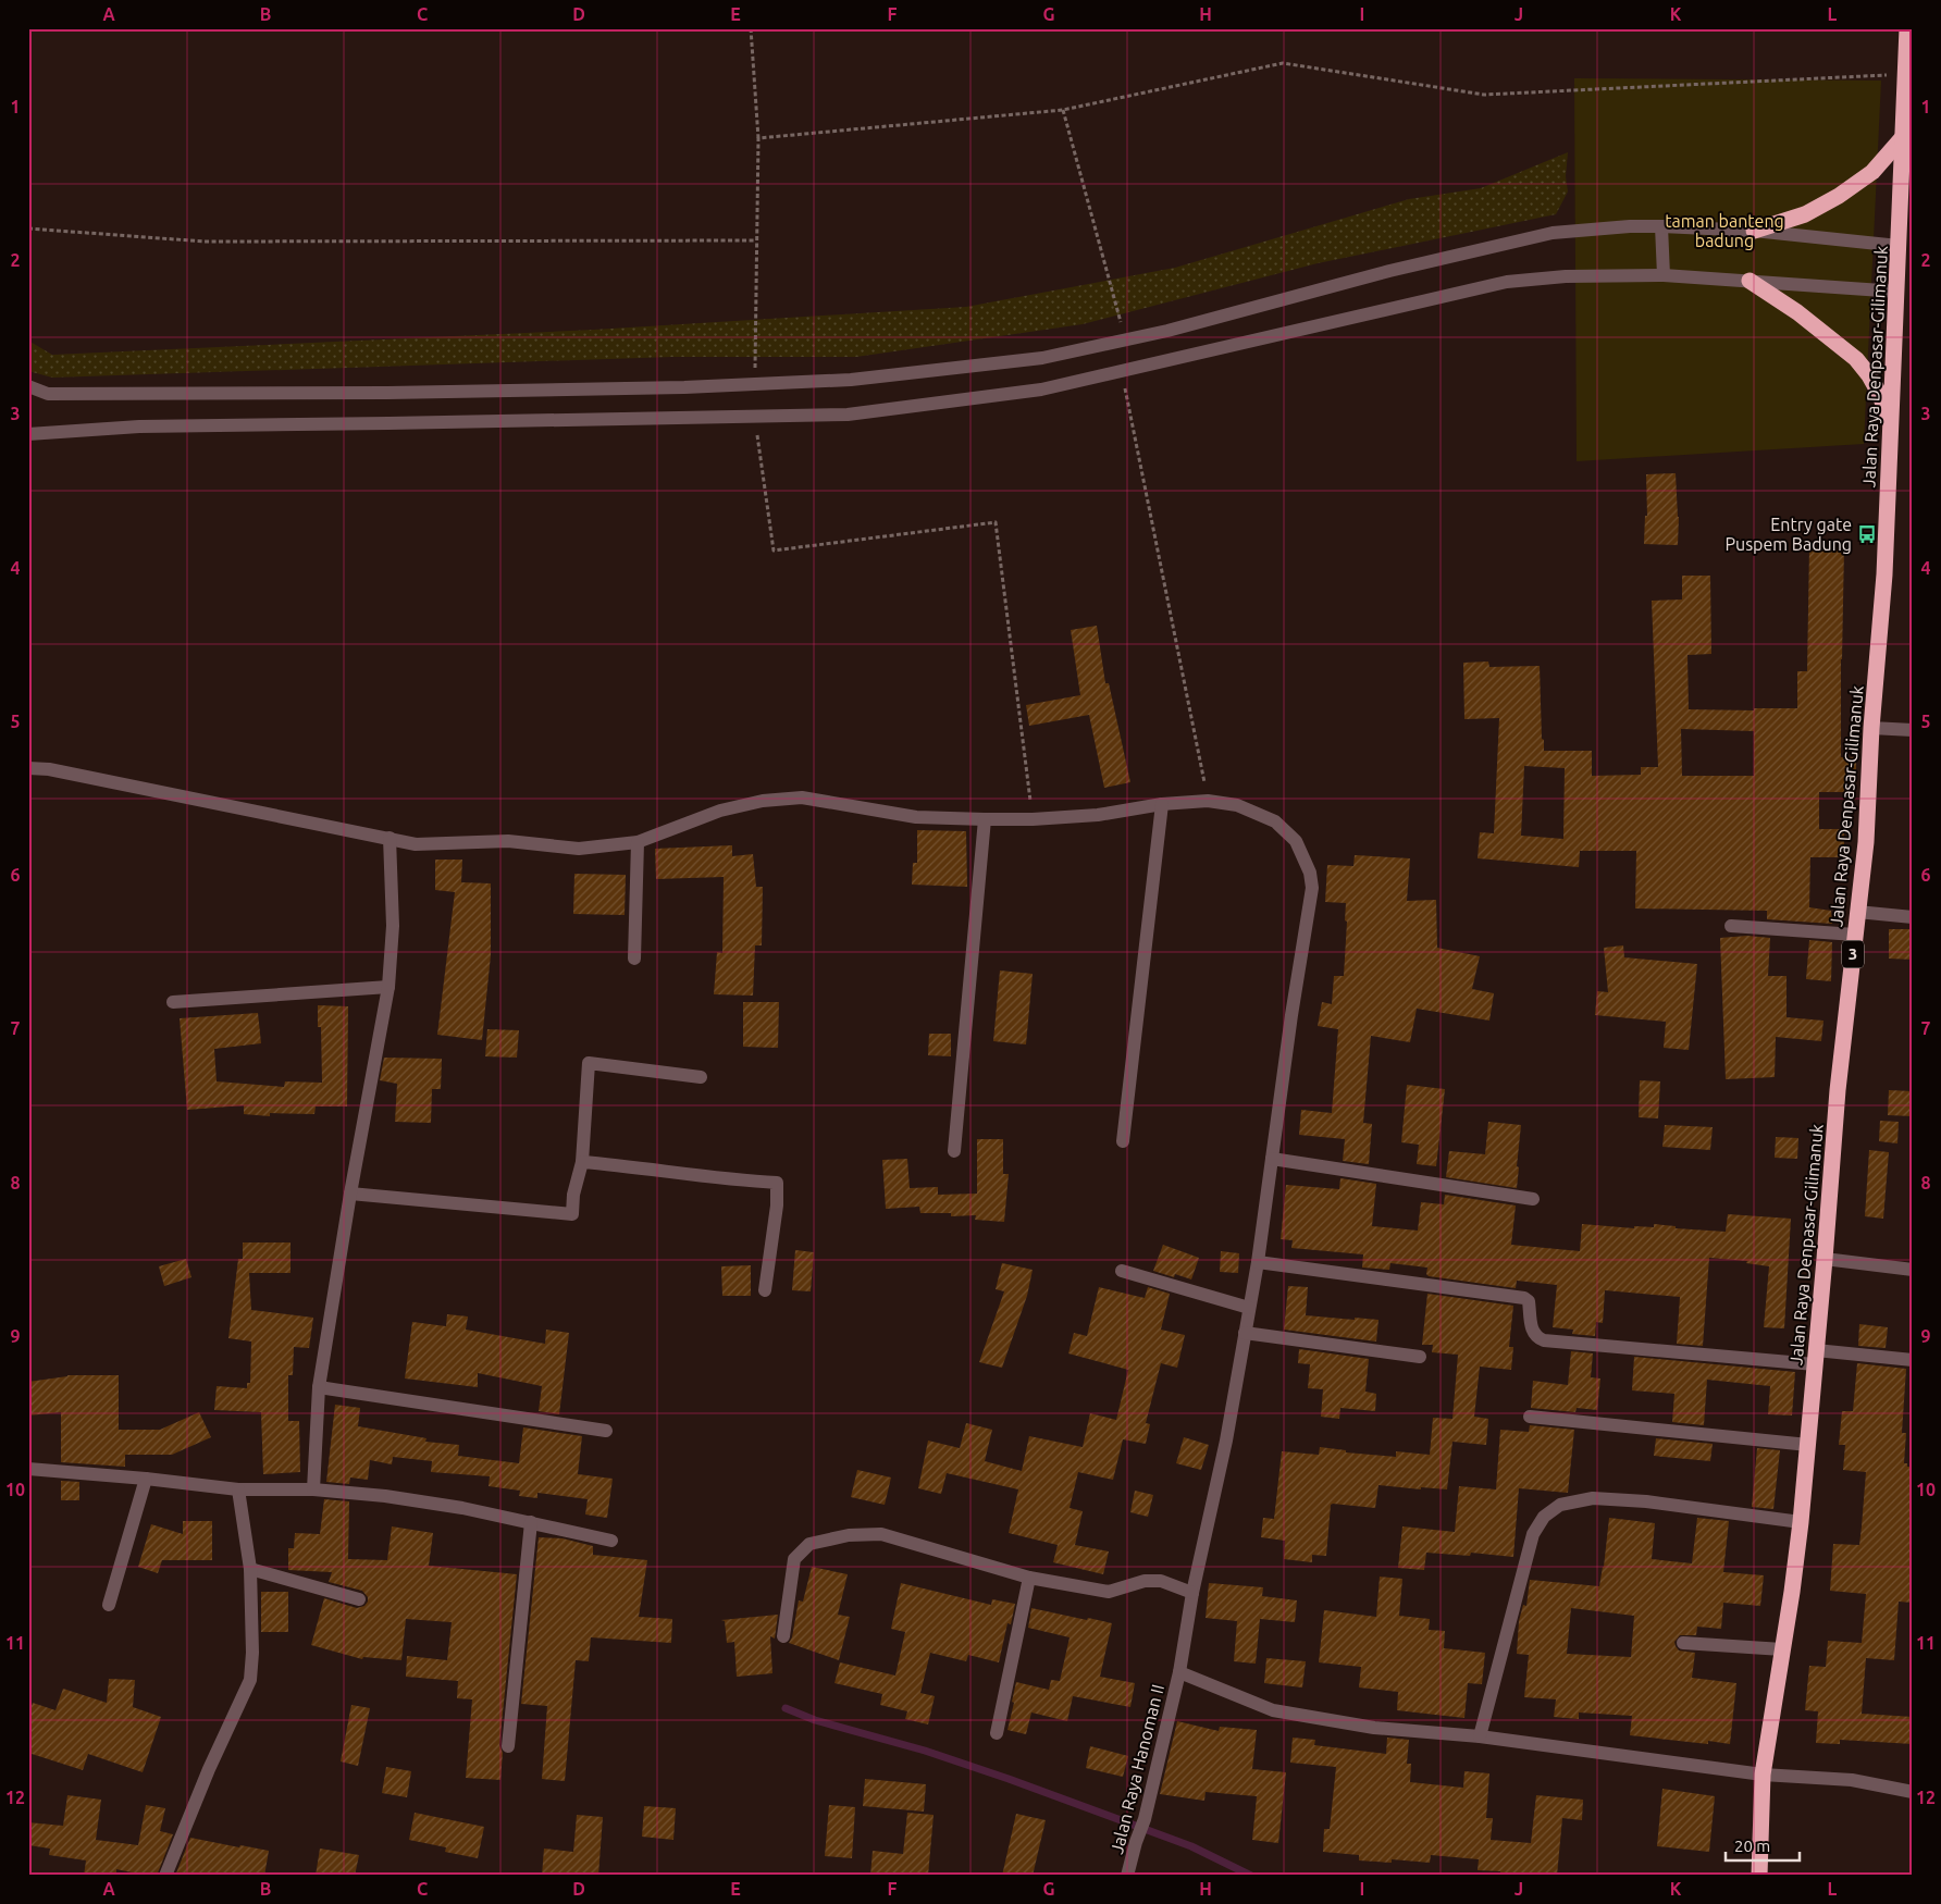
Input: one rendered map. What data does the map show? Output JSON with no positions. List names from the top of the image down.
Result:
{
  "streets": {
    "highway": ["Jalan Raya Denpasar-Gilimanuk", "3"],
    "street": ["Jalan Raya Hanoman II"]
  },
  "parks": ["taman banteng badung"],
  "places": {
    "bus stop": ["Entry gate Puspem Badung"]
  },
  "scale_bar": "20 m",
  "grid": {
    "columns": [
      "A",
      "B",
      "C",
      "D",
      "E",
      "F",
      "G",
      "H",
      "I",
      "J",
      "K",
      "L"
    ],
    "rows": [
      "1",
      "2",
      "3",
      "4",
      "5",
      "6",
      "7",
      "8",
      "9",
      "10",
      "11",
      "12"
    ]
  }
}
